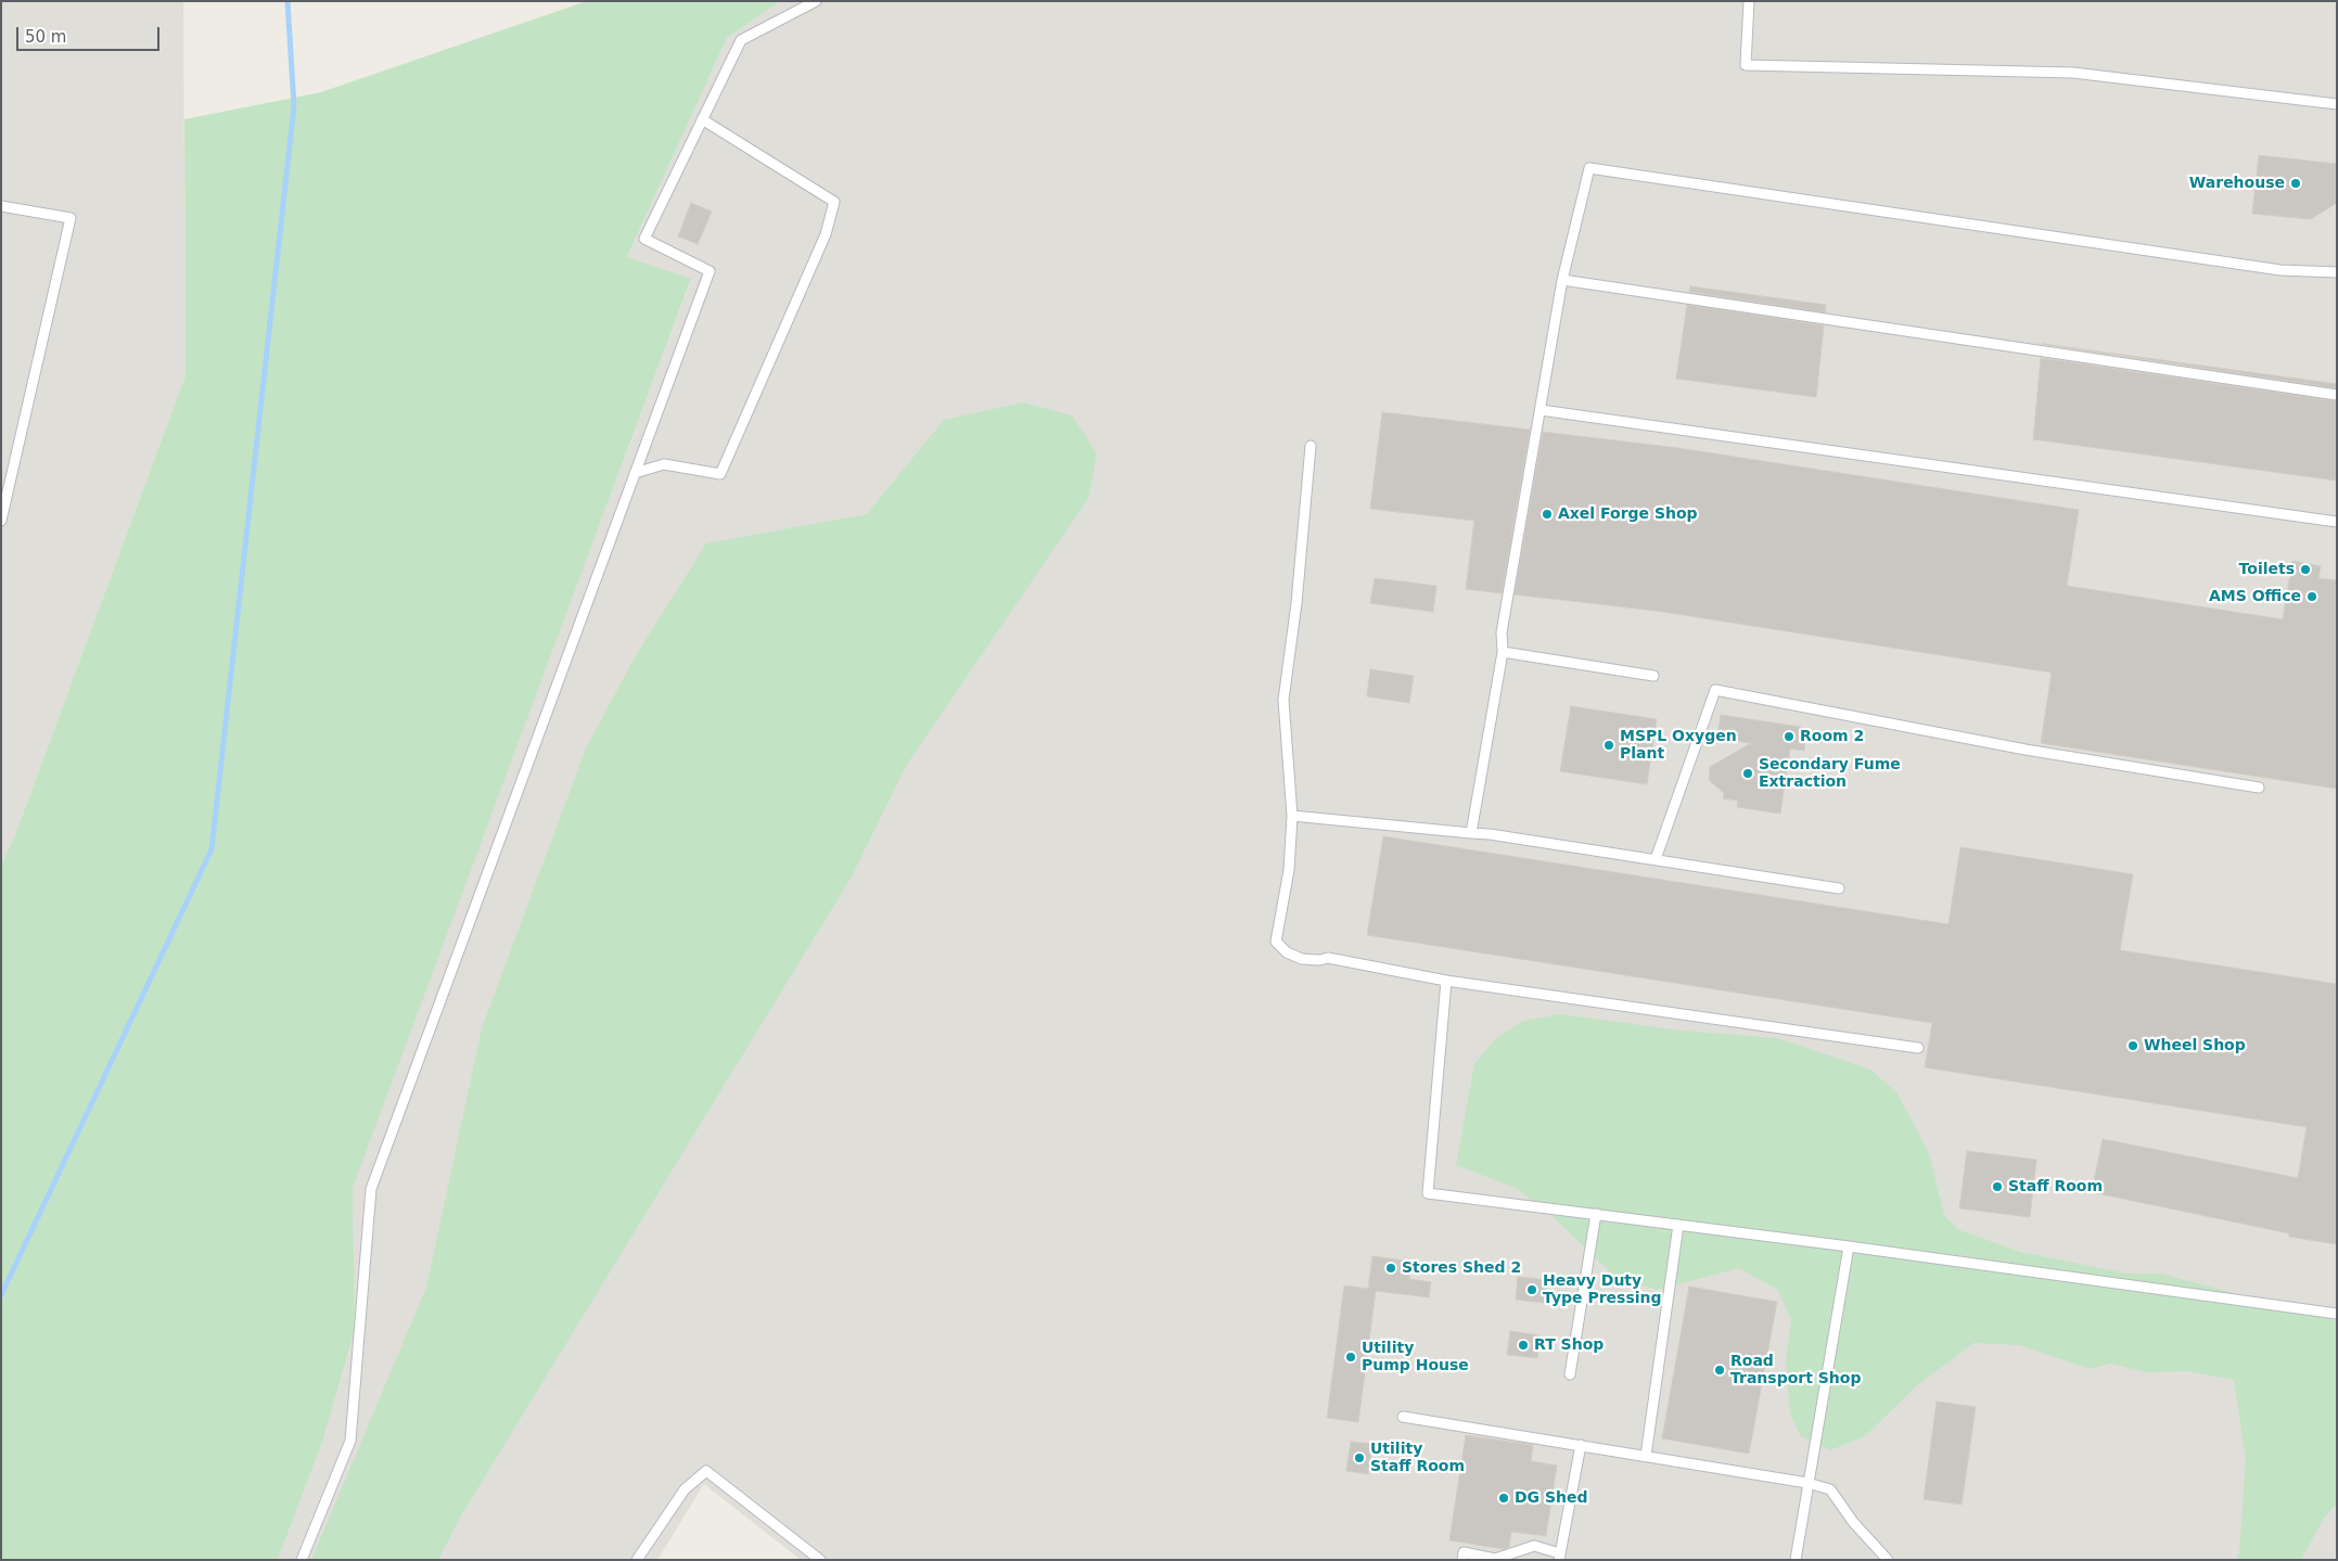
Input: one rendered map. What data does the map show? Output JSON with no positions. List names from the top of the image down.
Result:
{
  "places": [
    "Warehouse",
    "Axel Forge Shop",
    "Toilets",
    "AMS Office",
    "Room 2",
    "MSPL Oxygen Plant",
    "Secondary Fume Extraction",
    "Wheel Shop",
    "Staff Room",
    "Stores Shed 2",
    "Heavy Duty Type Pressing",
    "RT Shop",
    "Utility Pump House",
    "Road Transport Shop",
    "Utility Staff Room",
    "DG Shed"
  ],
  "scale_bar": "50 m"
}
